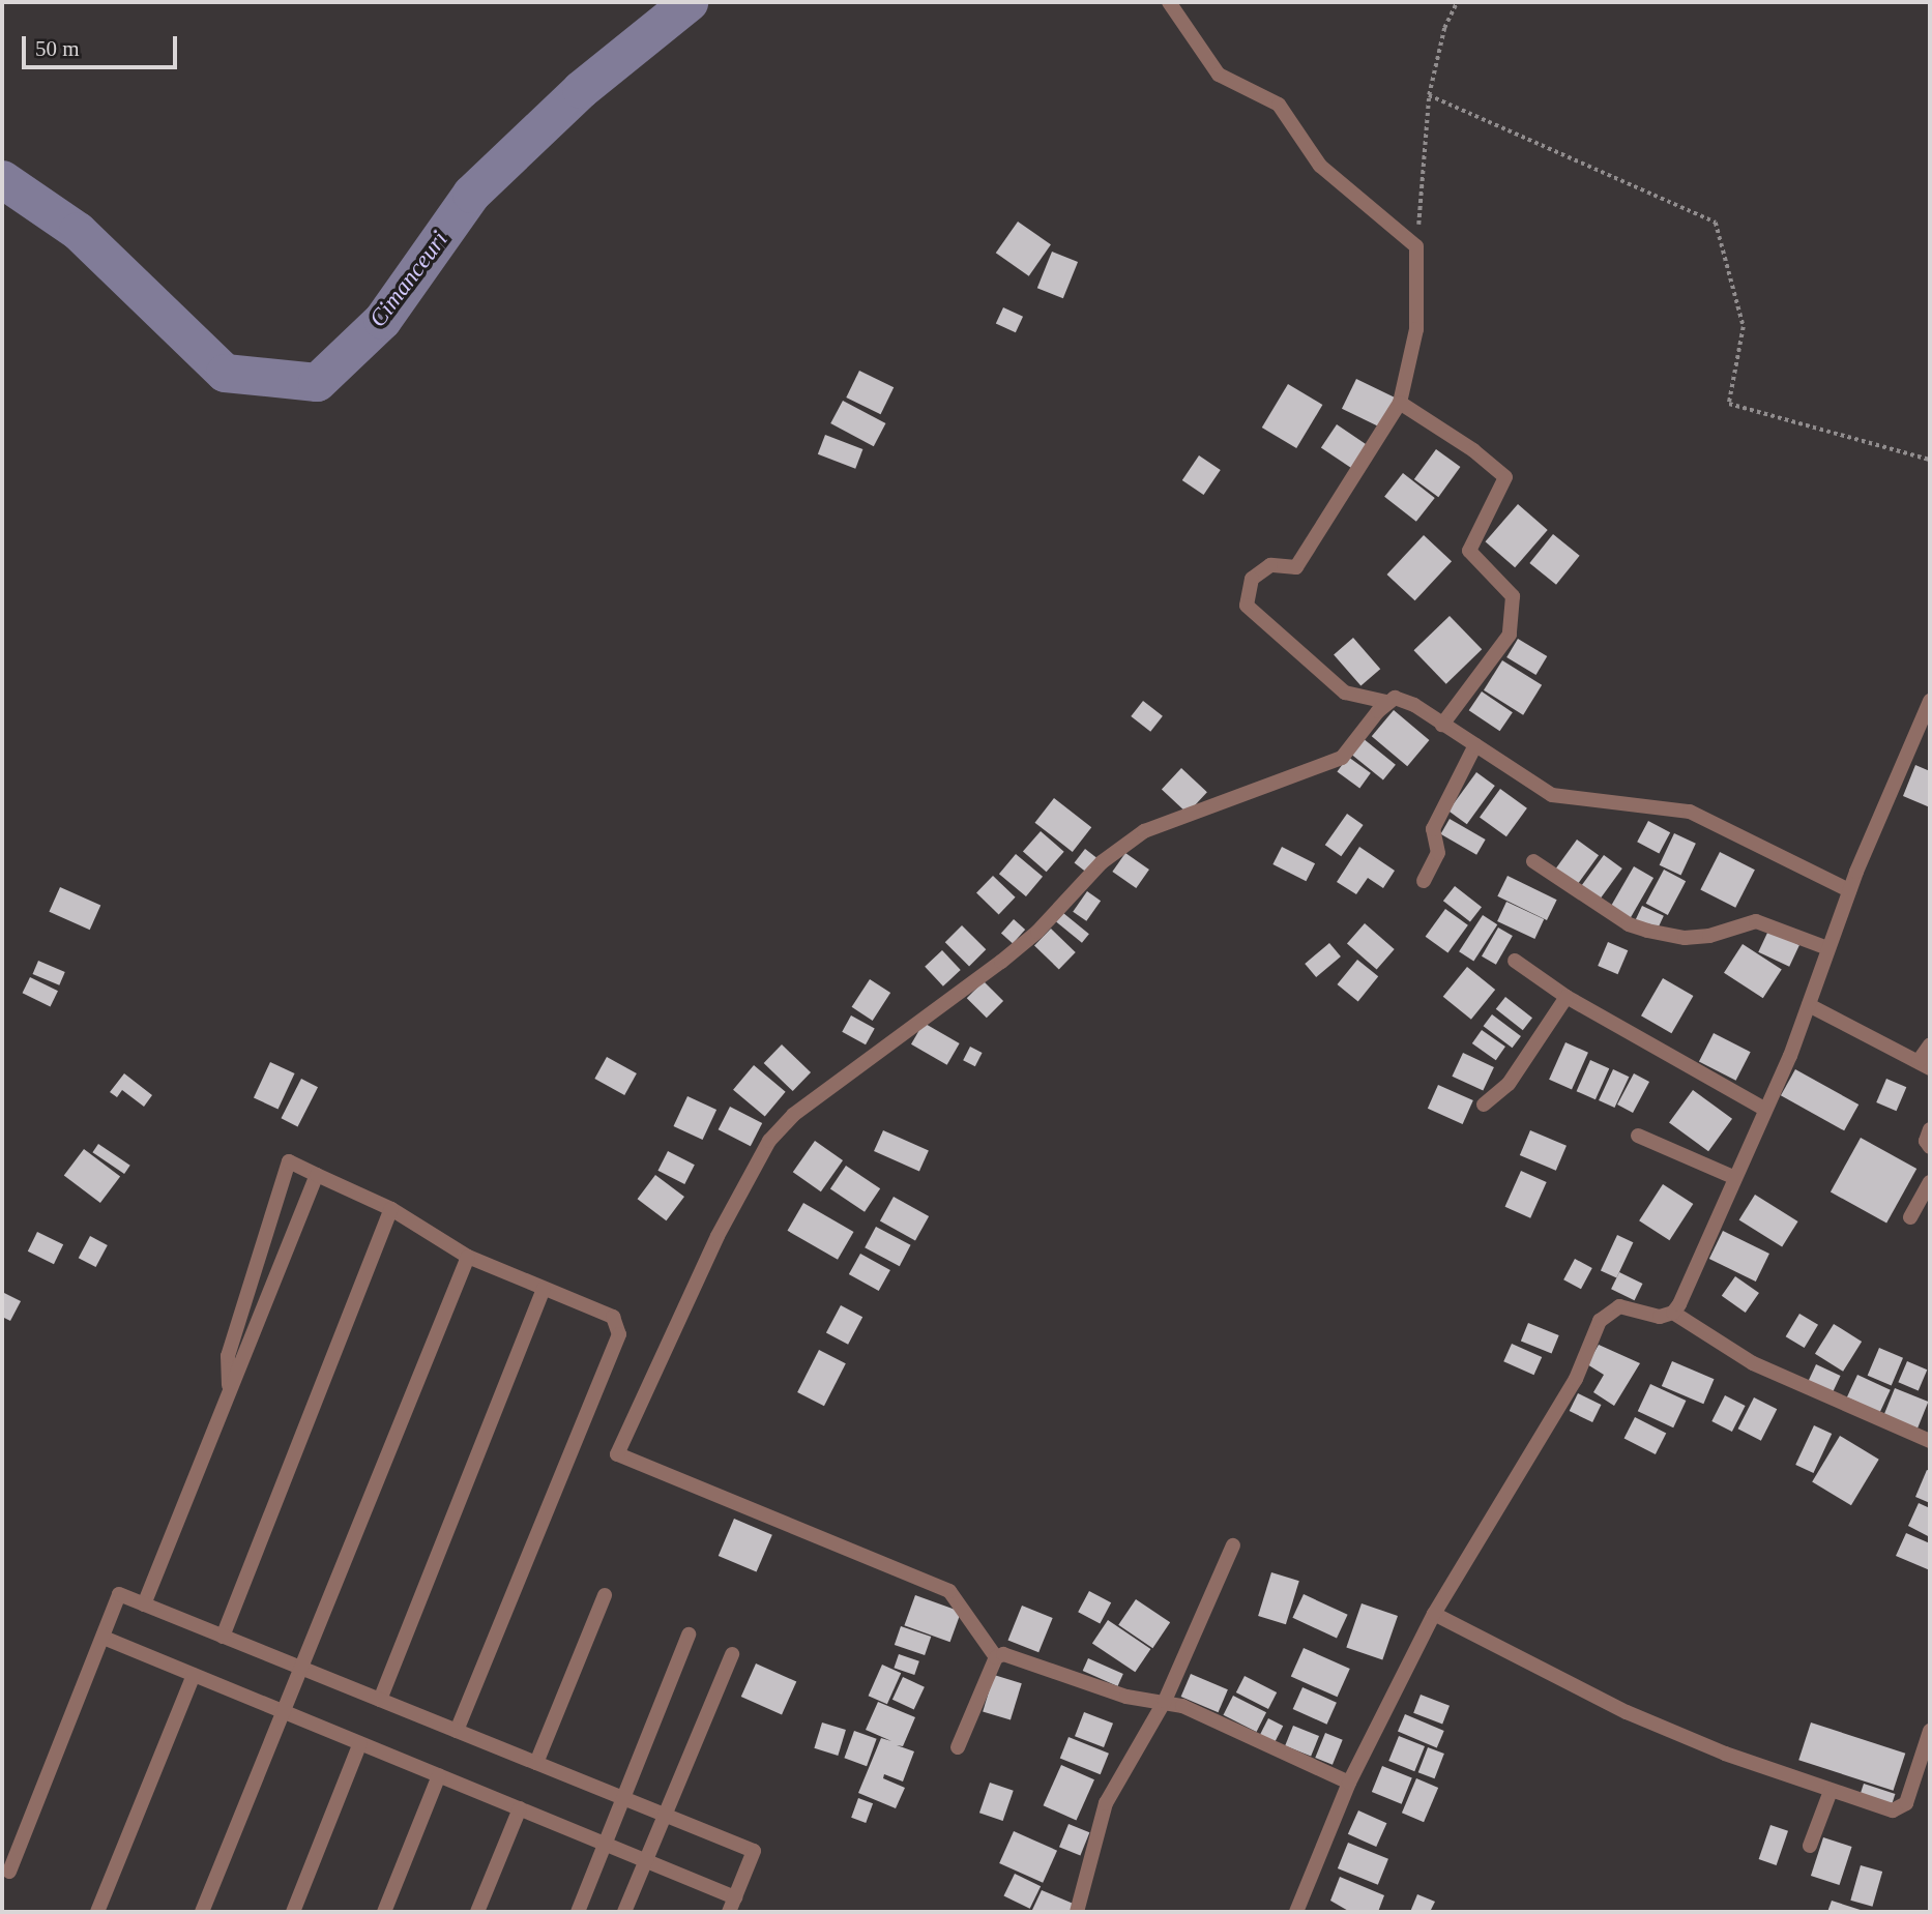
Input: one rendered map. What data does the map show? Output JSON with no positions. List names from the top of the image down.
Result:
{
  "water": ["Cimanceuri"],
  "scale_bar": "50 m"
}
